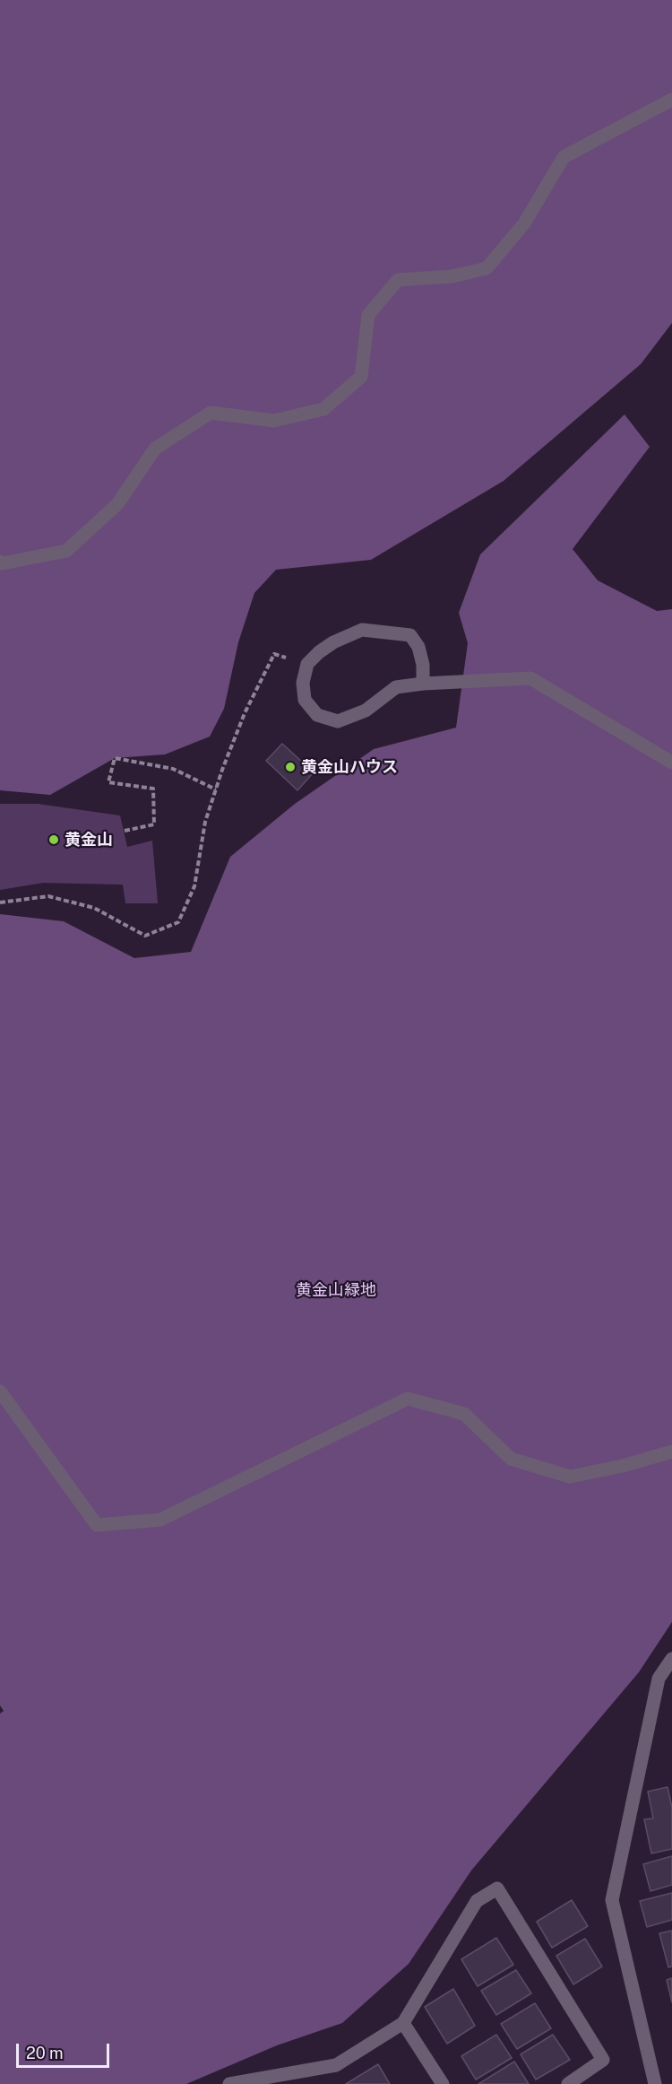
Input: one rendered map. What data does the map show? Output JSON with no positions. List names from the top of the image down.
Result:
{
  "parks": ["黄金山緑地"],
  "places": ["黄金山ハウス", "黄金山"],
  "scale_bar": "20 m"
}
